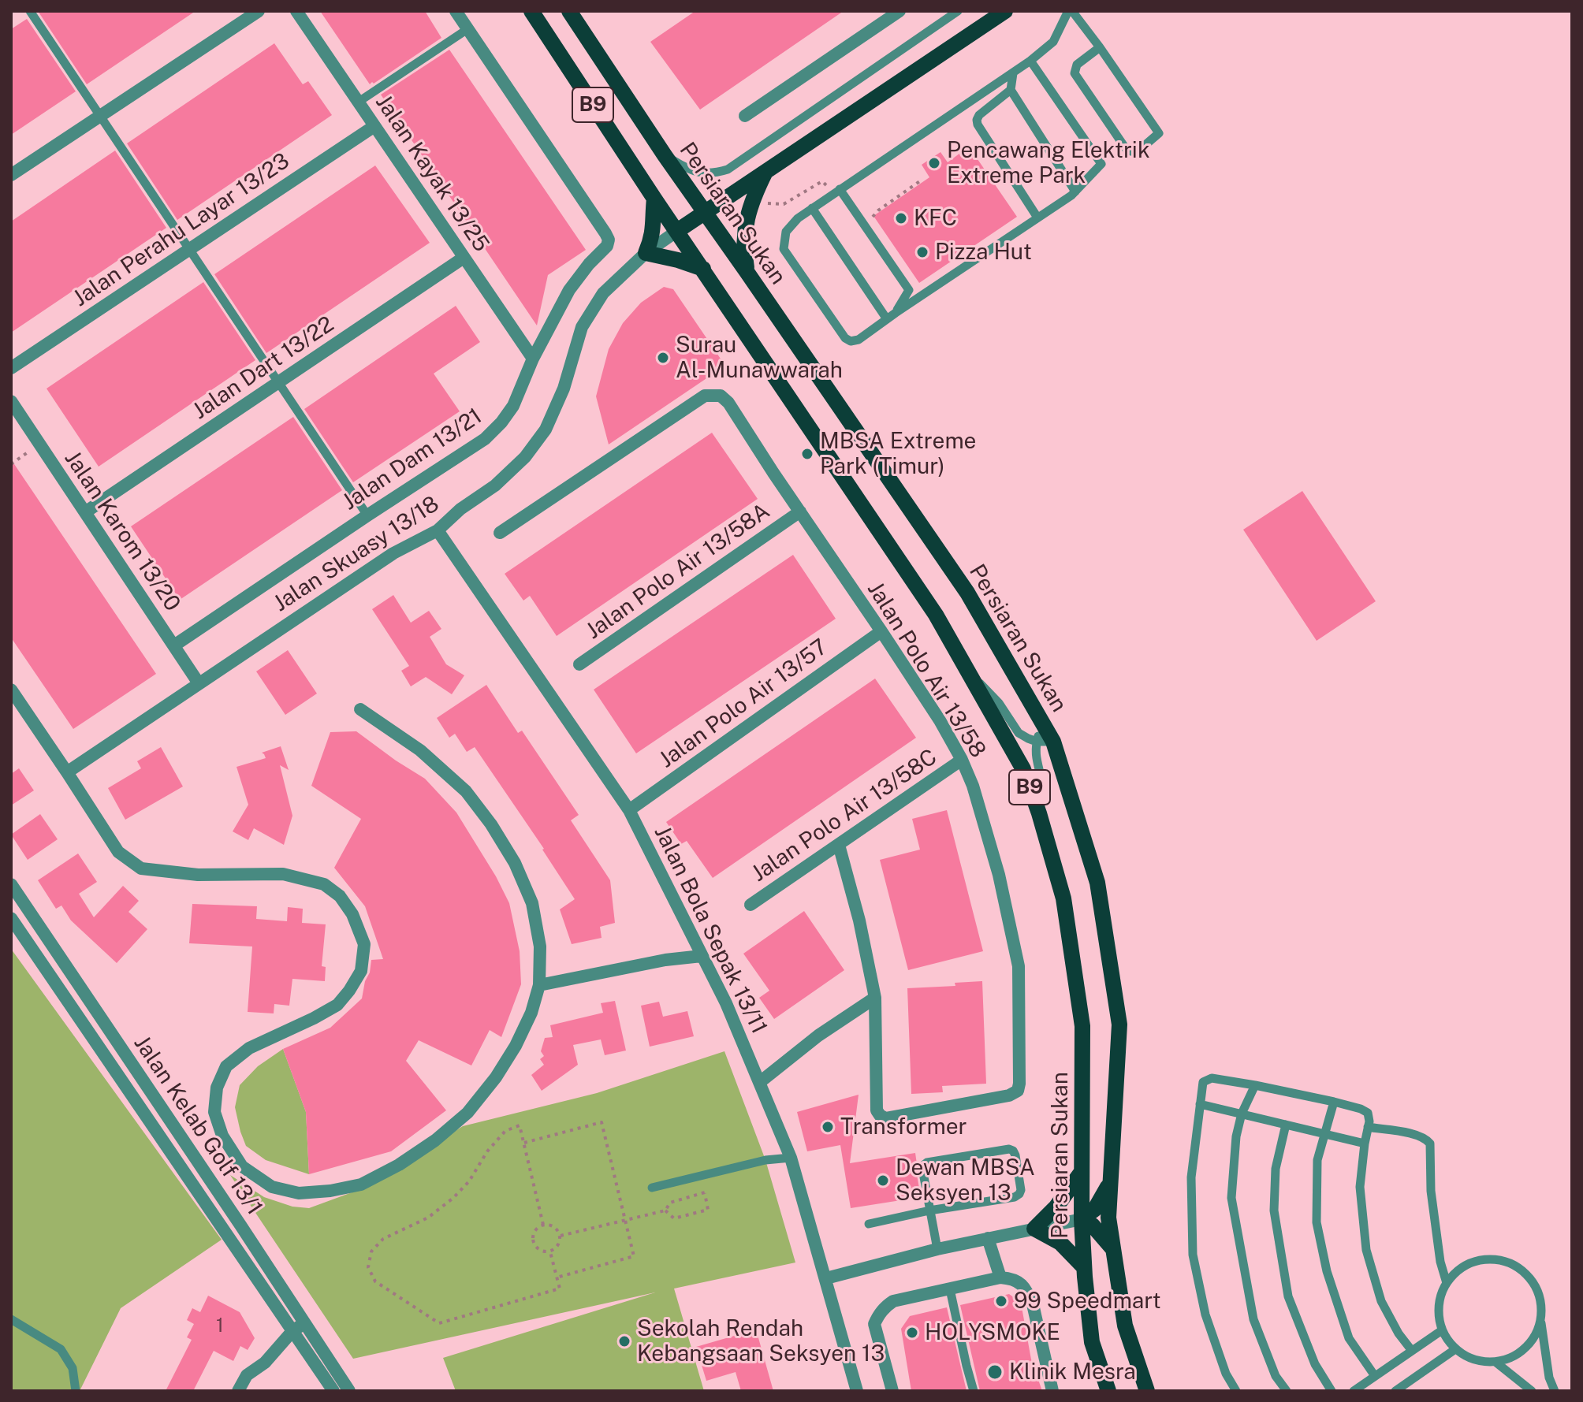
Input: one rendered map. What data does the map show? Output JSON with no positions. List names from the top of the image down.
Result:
{
  "streets": {
    "main road": ["B9", "Persiaran Sukan"],
    "street": [
      "Jalan Kayak 13/25",
      "Jalan Perahu Layar 13/23",
      "Jalan Dart 13/22",
      "Jalan Dam 13/21",
      "Jalan Karom 13/20",
      "Jalan Skuasy 13/18",
      "Jalan Polo Air 13/58A",
      "Jalan Polo Air 13/58",
      "Jalan Polo Air 13/57",
      "Jalan Polo Air 13/58C",
      "Jalan Bola Sepak 13/11",
      "Jalan Kelab Golf 13/1"
    ]
  },
  "crossings": [
    ["Jalan Kayak 13/25", "Jalan Perahu Layar 13/23"],
    ["Jalan Kayak 13/25", "Jalan Dart 13/22"],
    ["Jalan Kayak 13/25", "Jalan Dam 13/21"],
    ["Persiaran Sukan", "Jalan Skuasy 13/18"],
    ["Jalan Dart 13/22", "Jalan Karom 13/20"],
    ["Jalan Dam 13/21", "Jalan Karom 13/20"],
    ["Jalan Karom 13/20", "Jalan Skuasy 13/18"],
    ["Jalan Skuasy 13/18", "Jalan Bola Sepak 13/11"],
    ["Jalan Polo Air 13/58A", "Jalan Polo Air 13/58"],
    ["Jalan Polo Air 13/58", "Jalan Polo Air 13/57"],
    ["Jalan Polo Air 13/58", "Jalan Polo Air 13/58C"],
    ["Jalan Polo Air 13/57", "Jalan Bola Sepak 13/11"]
  ],
  "places": [
    "Pencawang Elektrik Extreme Park",
    "KFC",
    "Pizza Hut",
    "Surau Al-Munawwarah",
    "MBSA Extreme Park (Timur)",
    "Transformer",
    "Dewan MBSA Seksyen 13",
    "99 Speedmart",
    "HOLYSMOKE",
    "Sekolah Rendah Kebangsaan Seksyen 13",
    "Klinik Mesra"
  ],
  "house_numbers": ["1"]
}
